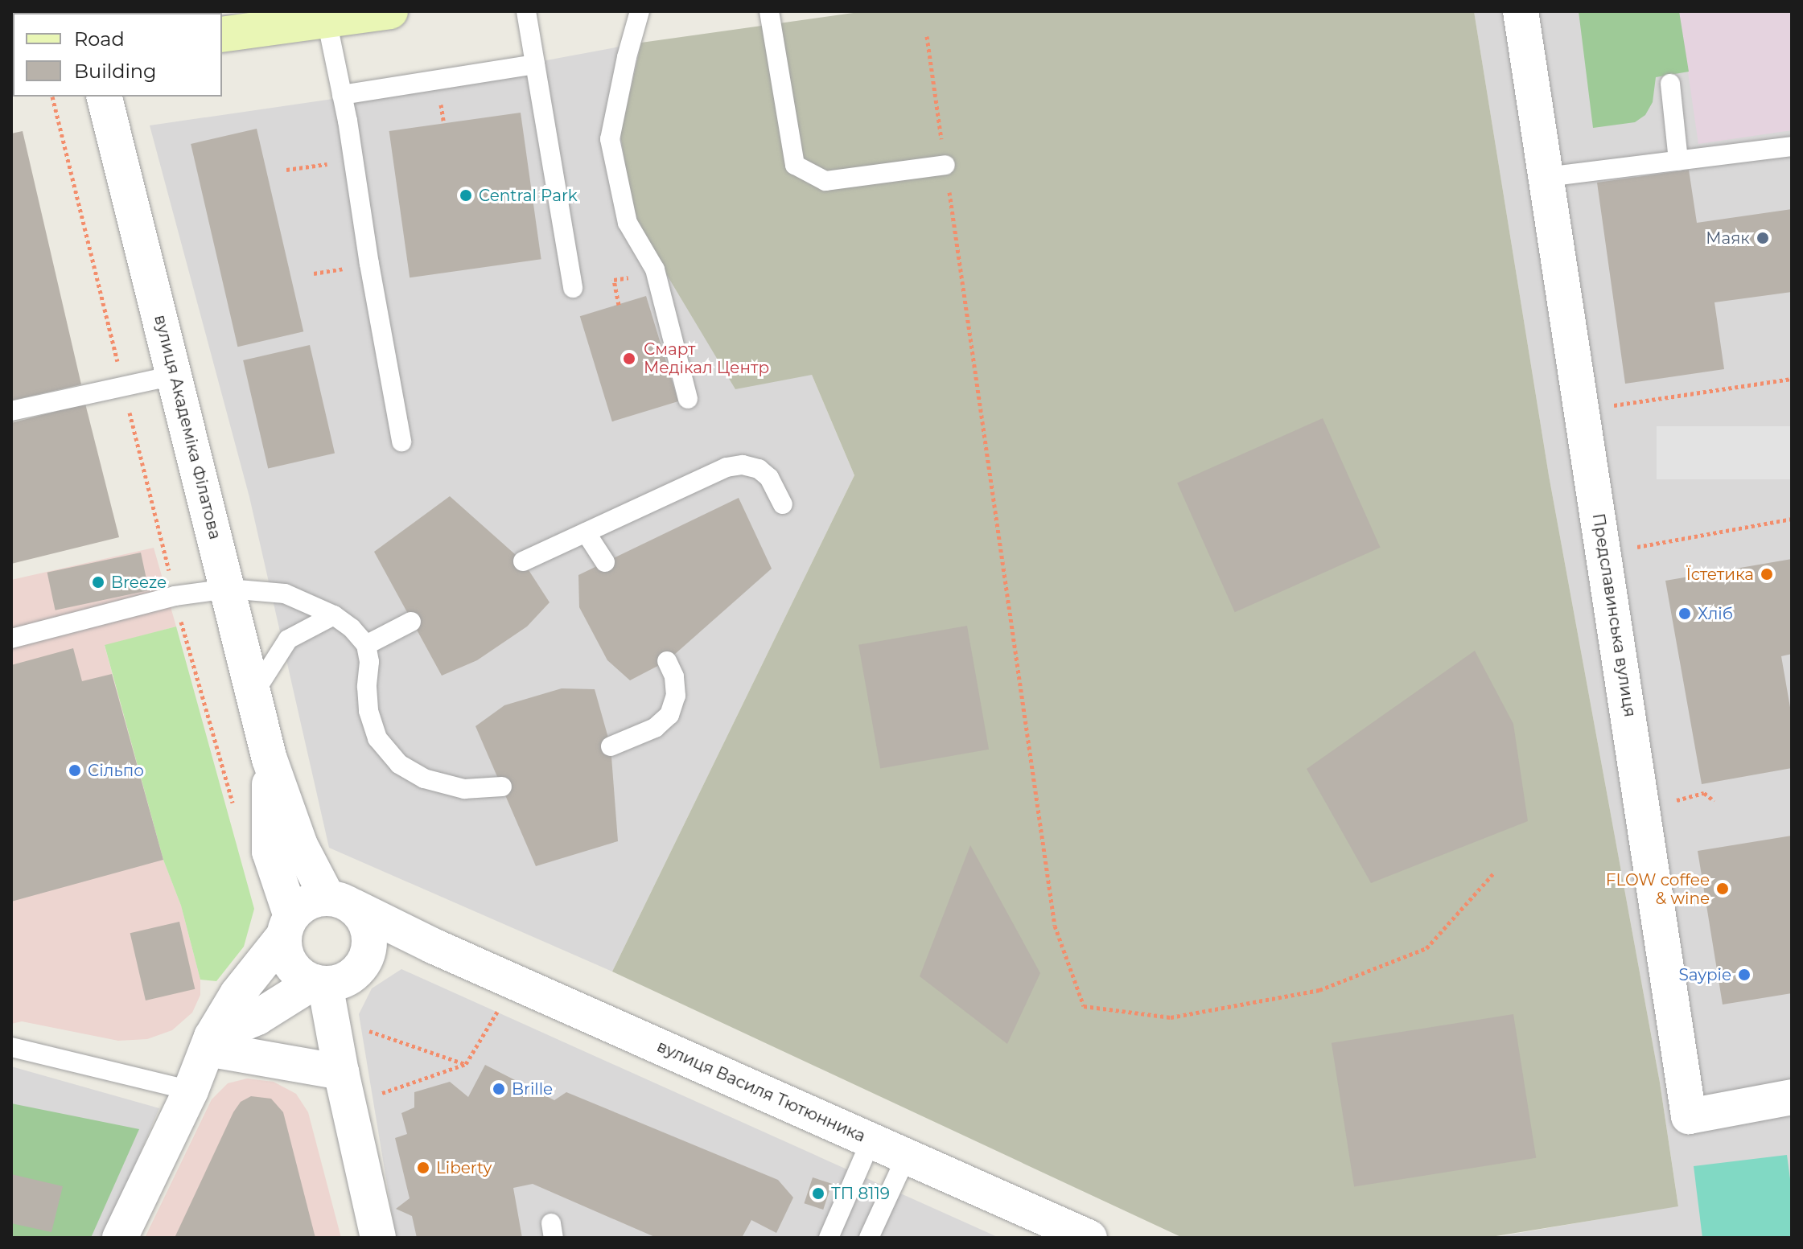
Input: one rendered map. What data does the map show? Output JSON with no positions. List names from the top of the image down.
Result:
{
  "streets": {
    "street": ["вулиця Академіка Філатова", "Предславинська вулиця", "вулиця Василя Тютюнника"]
  },
  "crossings": [
    ["вулиця Академіка Філатова", "вулиця Василя Тютюнника"]
  ],
  "places": [
    "Central Park",
    "Маяк",
    "Смарт Медікал Центр",
    "Їстетика",
    "Breeze",
    "Хліб",
    "Сільпо",
    "FLOW coffee & wine",
    "Saypie",
    "Brille",
    "Liberty",
    "ТП 8119"
  ],
  "legend": ["Road", "Building"]
}
